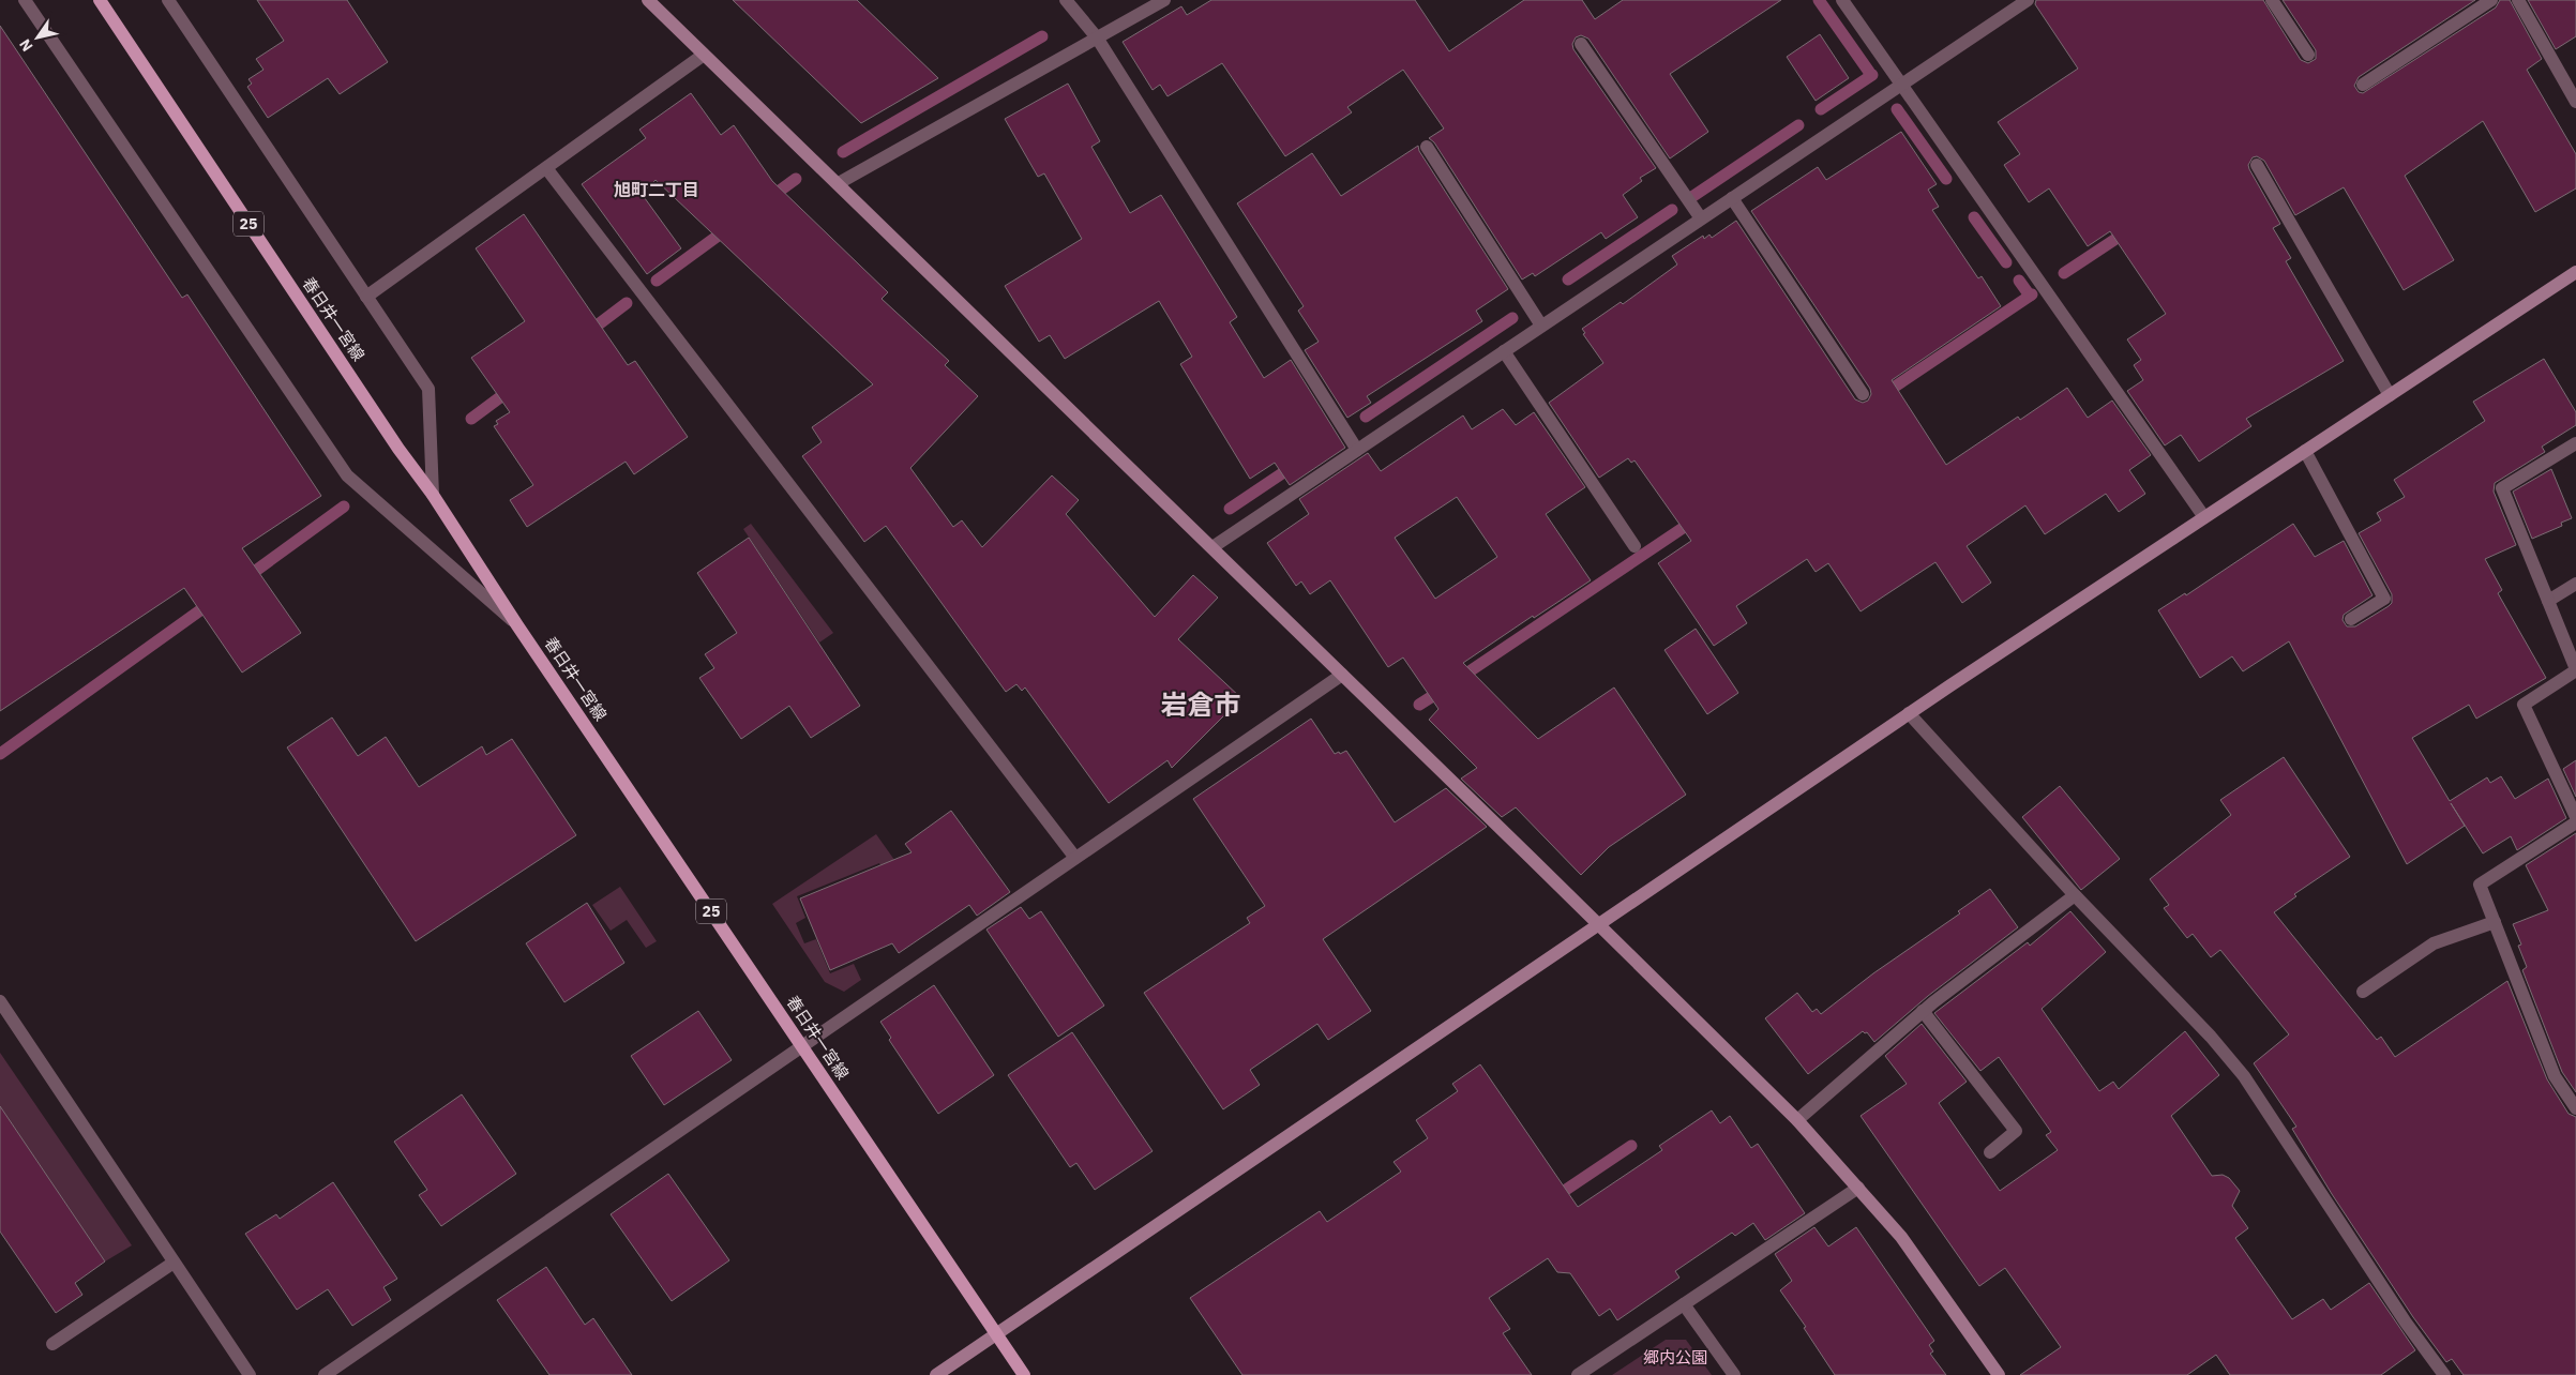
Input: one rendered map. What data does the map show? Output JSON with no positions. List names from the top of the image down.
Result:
{
  "streets": {
    "main road": ["25", "春日井一宮線"]
  },
  "districts": ["旭町二丁目", "岩倉市"],
  "parks": ["郷内公園"],
  "north": "bottom left"
}
